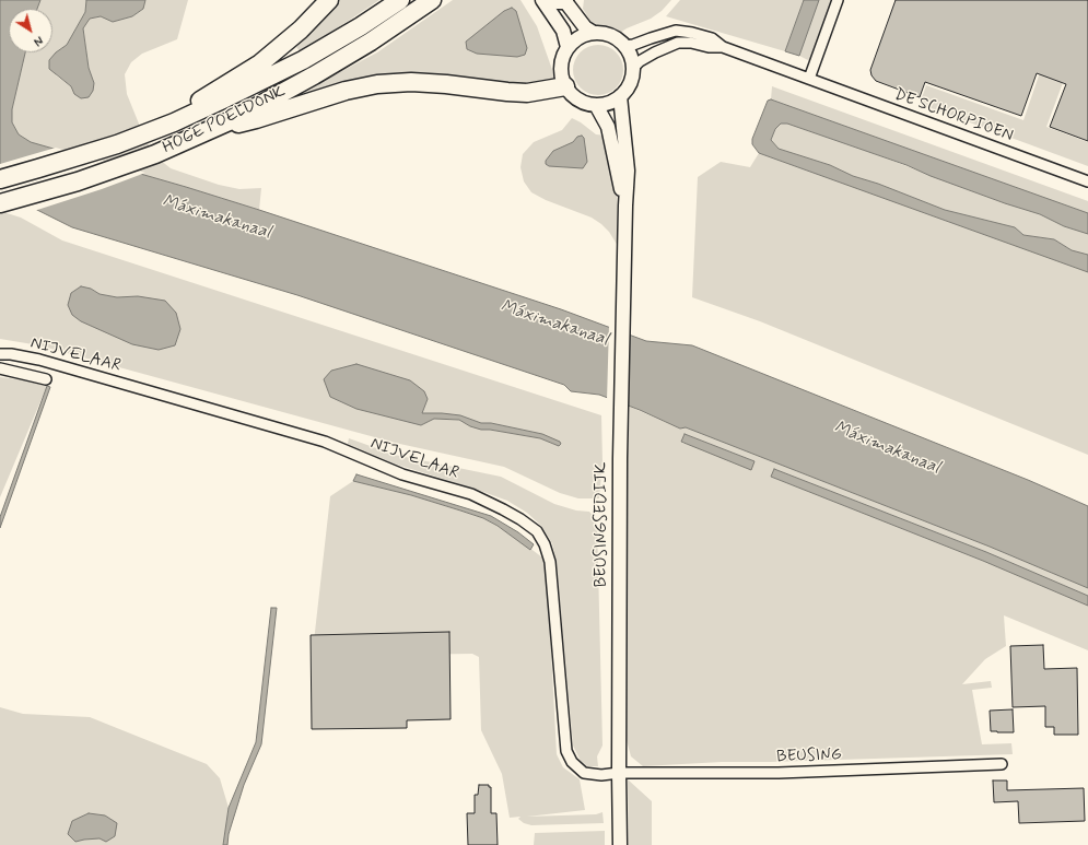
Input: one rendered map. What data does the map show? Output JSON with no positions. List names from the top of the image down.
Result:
{
  "streets": {
    "highway": ["HOGE POELDONK"],
    "street": [
      "DE SCHORPIOEN",
      "NIJVELAAR",
      "BEUSINGSEDIJK",
      "BEUSING"
    ]
  },
  "crossings": [
    ["NIJVELAAR", "BEUSINGSEDIJK"],
    ["NIJVELAAR", "BEUSING"],
    ["BEUSINGSEDIJK", "BEUSING"]
  ],
  "water": ["Máximakanaal"],
  "north": "bottom right"
}
